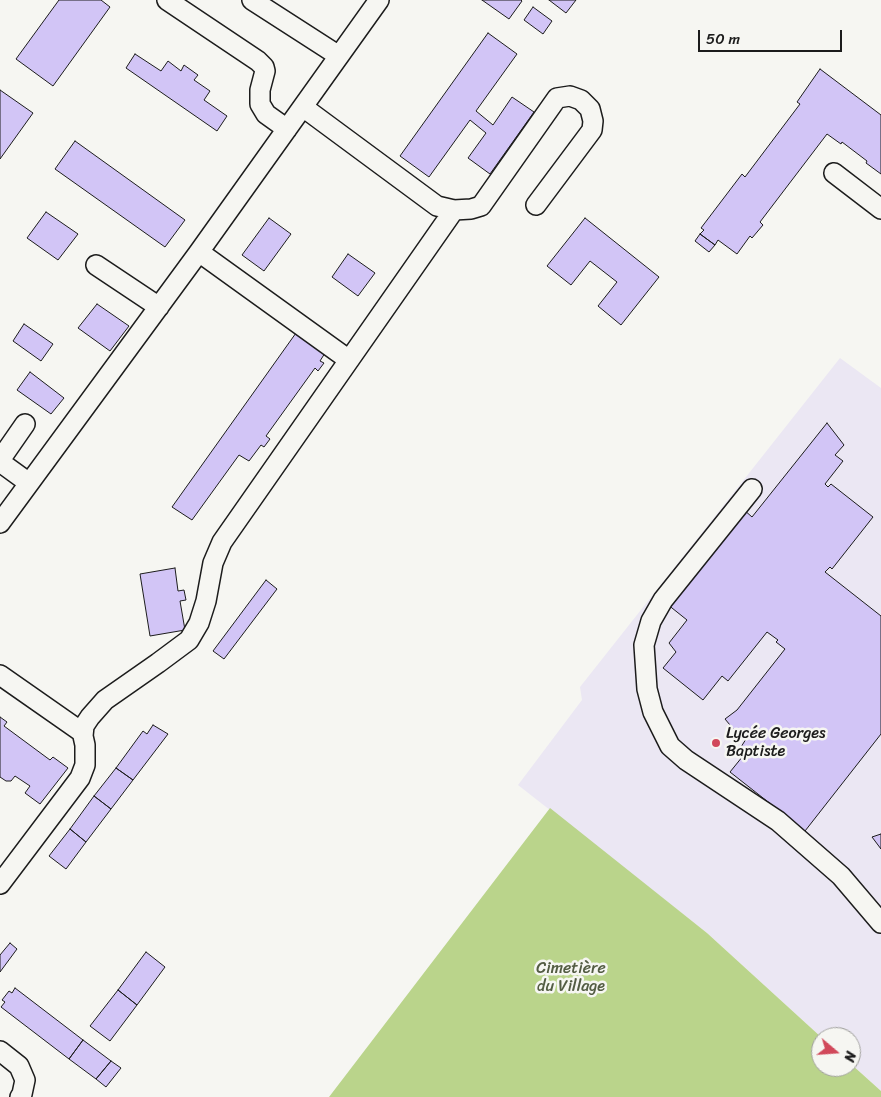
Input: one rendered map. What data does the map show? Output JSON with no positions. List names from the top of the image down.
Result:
{
  "parks": ["Cimetière du Village"],
  "places": ["Lycée Georges Baptiste"],
  "scale_bar": "50 m",
  "north": "right"
}
